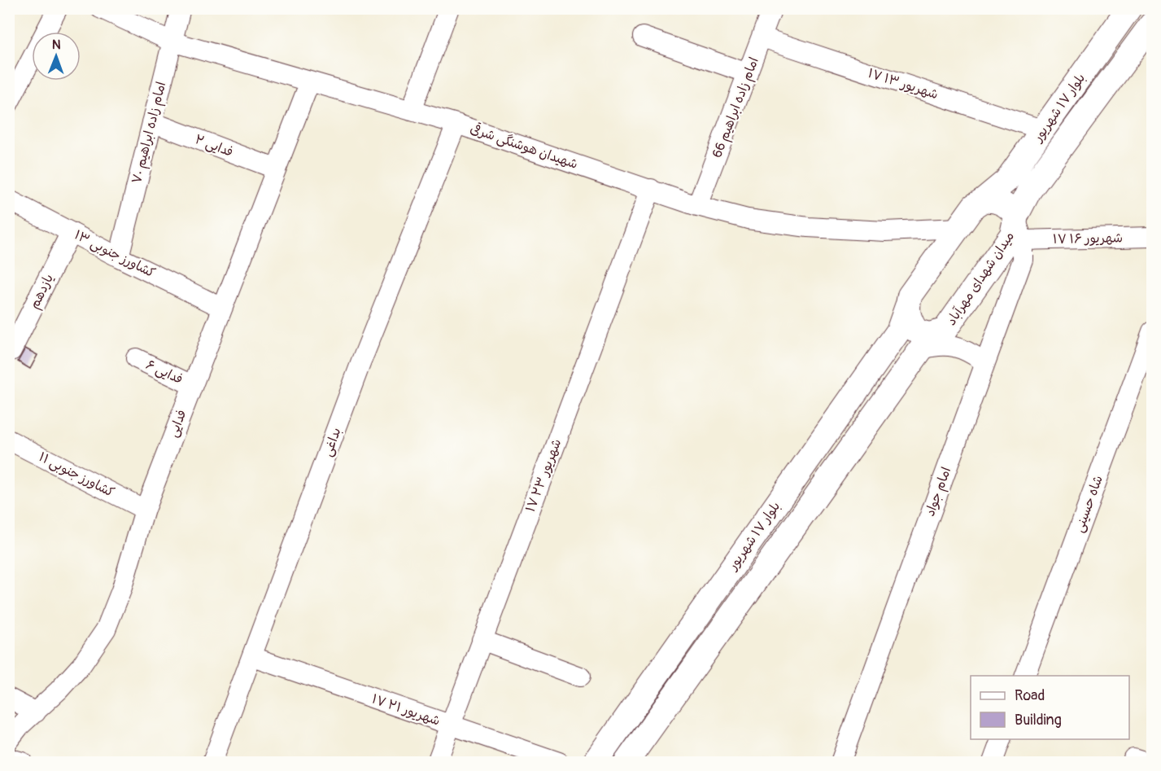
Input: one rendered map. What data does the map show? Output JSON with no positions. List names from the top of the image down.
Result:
{
  "streets": {
    "main road": ["بلوار ۱۷ شهریور", "میدان شهدای مهرآباد"],
    "street": [
      "۱۷ شهریور ۱۳",
      "امام زاده ابراهیم 66",
      "امام زاده ابراهیم ۷۰",
      "فدایی ۲",
      "شهیدان هوشنگی شرقی",
      "۱۷ شهریور ۱۶",
      "کشاورز جنوبی ۱۳",
      "یازدهم",
      "فدایی ۶",
      "فدایی",
      "بداغی",
      "کشاورز جنوبی ۱۱",
      "۱۷ شهریور ۲۳",
      "امام جواد",
      "شاه حسینی",
      "۱۷ شهریور ۲۱"
    ]
  },
  "crossings": [
    ["۱۷ شهریور ۱۳", "امام زاده ابراهیم 66"],
    ["۱۷ شهریور ۱۳", "بلوار ۱۷ شهریور"],
    ["امام زاده ابراهیم 66", "شهیدان هوشنگی شرقی"],
    ["بلوار ۱۷ شهریور", "۱۷ شهریور ۱۶"],
    ["بلوار ۱۷ شهریور", "میدان شهدای مهرآباد"],
    ["بلوار ۱۷ شهریور", "امام جواد"],
    ["امام زاده ابراهیم ۷۰", "فدایی ۲"],
    ["امام زاده ابراهیم ۷۰", "شهیدان هوشنگی شرقی"],
    ["امام زاده ابراهیم ۷۰", "کشاورز جنوبی ۱۳"],
    ["فدایی ۲", "فدایی"],
    ["شهیدان هوشنگی شرقی", "فدایی"],
    ["شهیدان هوشنگی شرقی", "بداغی"],
    ["شهیدان هوشنگی شرقی", "۱۷ شهریور ۲۳"],
    ["۱۷ شهریور ۱۶", "میدان شهدای مهرآباد"],
    ["۱۷ شهریور ۱۶", "امام جواد"],
    ["کشاورز جنوبی ۱۳", "یازدهم"],
    ["کشاورز جنوبی ۱۳", "فدایی"],
    ["میدان شهدای مهرآباد", "امام جواد"],
    ["فدایی ۶", "فدایی"],
    ["فدایی", "کشاورز جنوبی ۱۱"],
    ["بداغی", "۱۷ شهریور ۲۱"],
    ["۱۷ شهریور ۲۳", "۱۷ شهریور ۲۱"]
  ],
  "legend": ["Road", "Building"],
  "north": "top"
}
